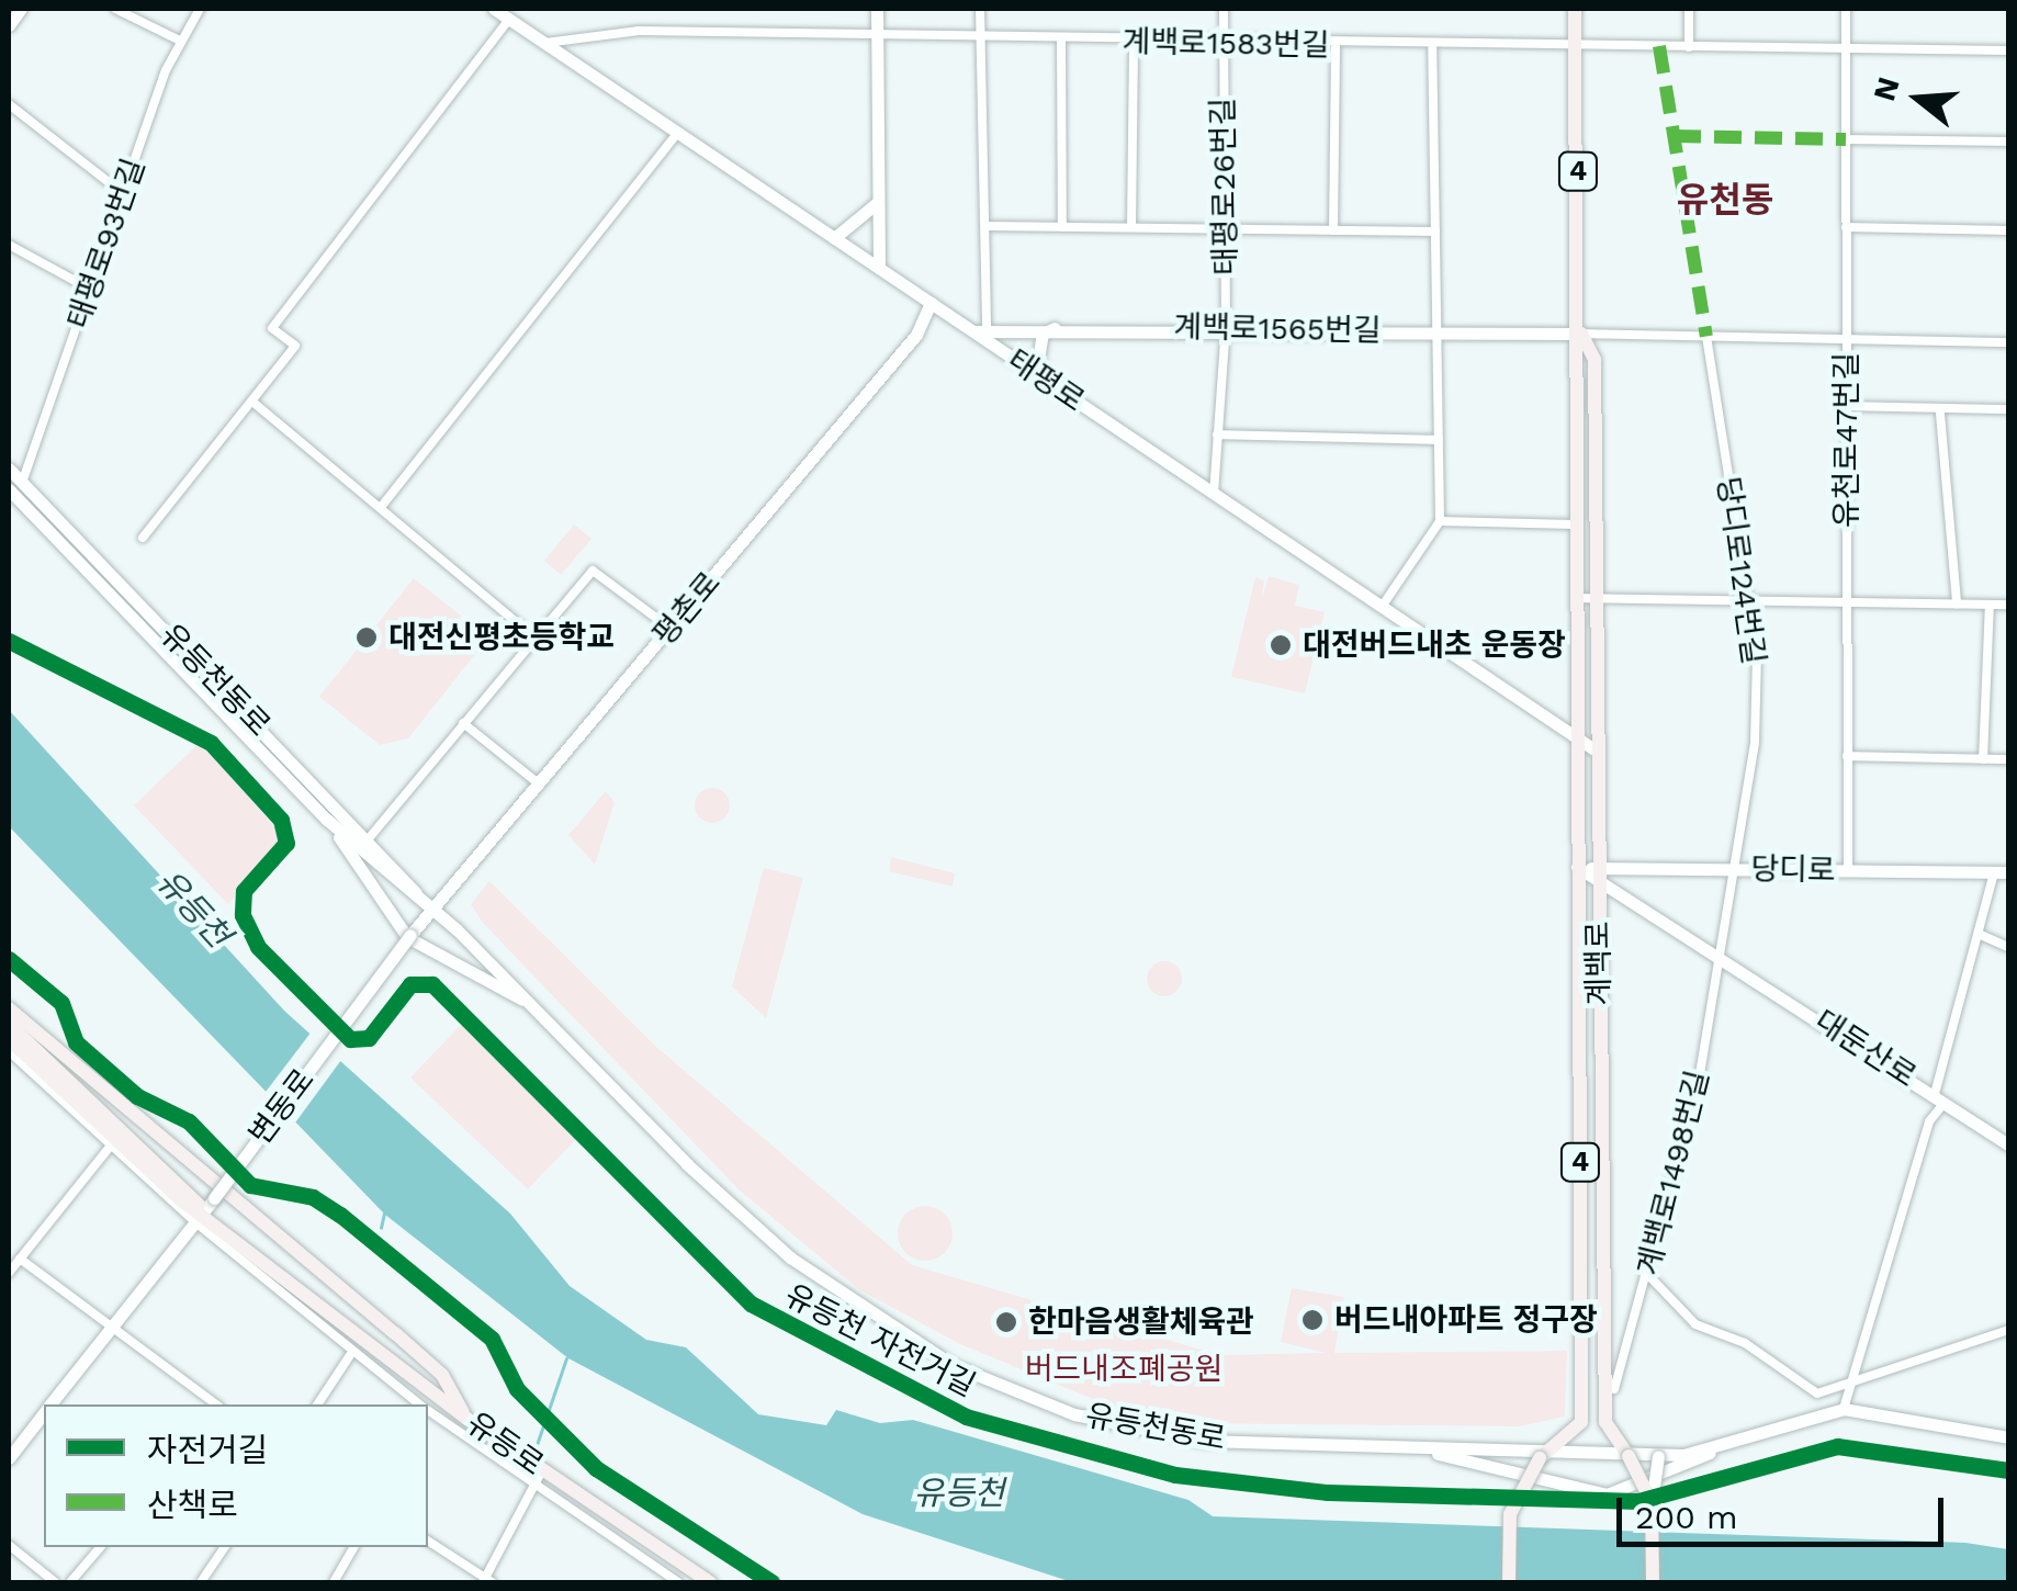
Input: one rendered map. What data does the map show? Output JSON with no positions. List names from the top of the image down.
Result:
{
  "streets": {
    "main road": [
      "4",
      "계백로1565번길",
      "태평로",
      "평촌로",
      "유등천동로",
      "당디로",
      "계백로",
      "대둔산로",
      "변동로",
      "유등로"
    ],
    "street": [
      "계백로1583번길",
      "태평로26번길",
      "태평로93번길",
      "유천로47번길",
      "당디로124번길",
      "계백로1498번길"
    ],
    "cycle path": ["유등천 자전거길"]
  },
  "crossings": [
    ["계백로1583번길", "태평로26번길"],
    ["계백로1583번길", "태평로"],
    ["계백로1583번길", "유천로47번길"],
    ["계백로1583번길", "계백로"],
    ["태평로26번길", "계백로1565번길"],
    ["태평로26번길", "태평로"],
    ["태평로93번길", "유등천동로"],
    ["계백로1565번길", "태평로"],
    ["계백로1565번길", "계백로"],
    ["태평로", "평촌로"],
    ["태평로", "계백로"],
    ["유천로47번길", "당디로"],
    ["당디로124번길", "당디로"],
    ["평촌로", "유등천동로"],
    ["평촌로", "변동로"],
    ["유등천동로", "계백로"],
    ["유등천동로", "변동로"],
    ["당디로", "계백로"],
    ["당디로", "대둔산로"],
    ["계백로", "대둔산로"],
    ["대둔산로", "계백로1498번길"],
    ["변동로", "유등로"]
  ],
  "districts": ["유천동"],
  "water": ["유등천"],
  "parks": ["버드내조폐공원"],
  "places": [
    "대전신평초등학교",
    "대전버드내초 운동장",
    "버드내아파트 정구장",
    "한마음생활체육관"
  ],
  "legend": ["자전거길", "산책로"],
  "scale_bar": "200 m",
  "north": "left"
}
